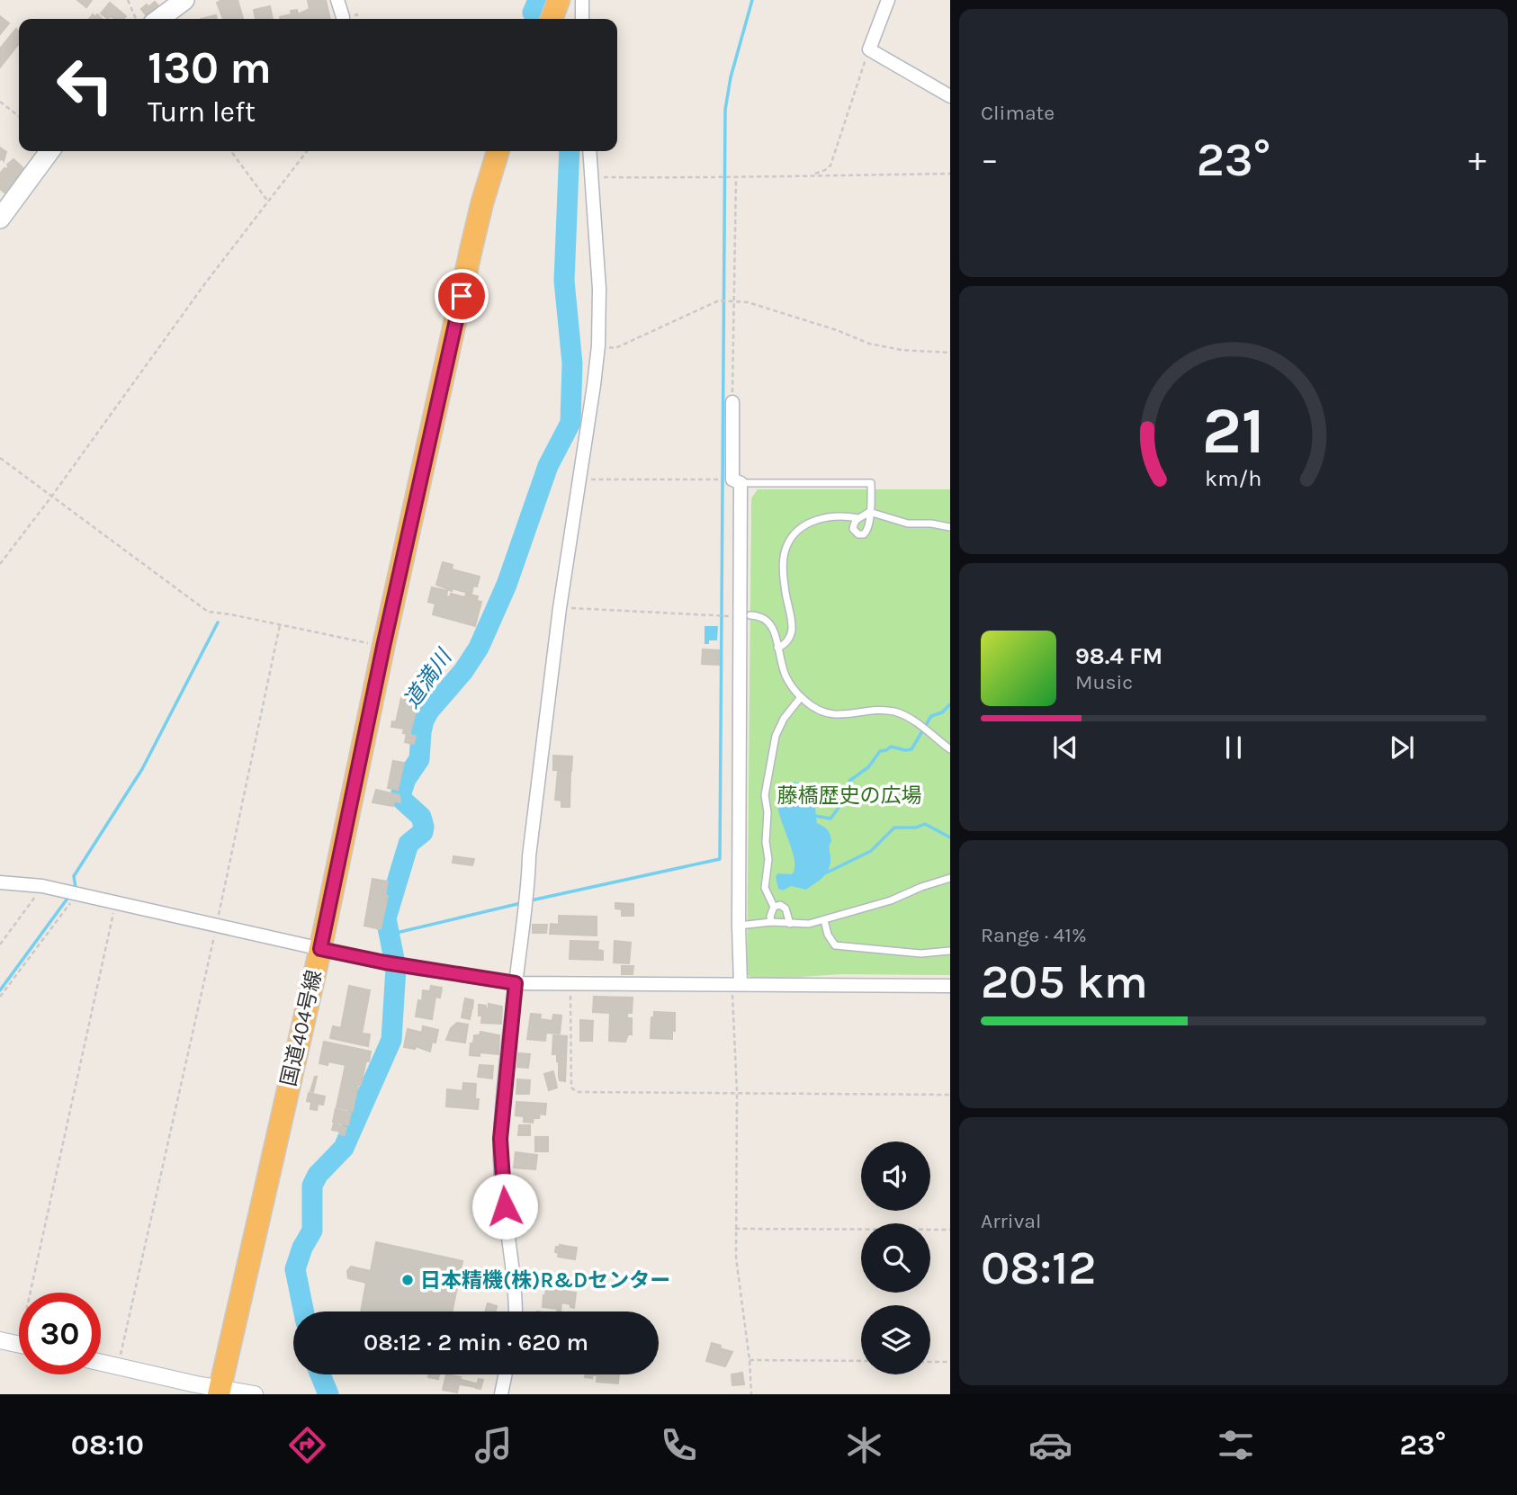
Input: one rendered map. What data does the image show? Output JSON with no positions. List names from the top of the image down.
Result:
{
  "streets": {
    "highway": ["国道404号線"]
  },
  "water": ["道満川"],
  "parks": ["藤橋歴史の広場"],
  "places": ["日本精機(株)R&Dセンター"],
  "page": {
    "tile": [
      "Climate",
      ["Range · 41%", "205 km"],
      ["Arrival", "08:12"]
    ],
    "turn": ["130 m", "Turn left"],
    "heat": ["−", "23°", "+"],
    "song": ["98.4 FM", "Music"],
    "limit": "30",
    "trip": "08:12 · 2 min · 620 m",
    "tabs": ["08:10", "23°"],
    "gauge": ["21", "km/h"]
  }
}
